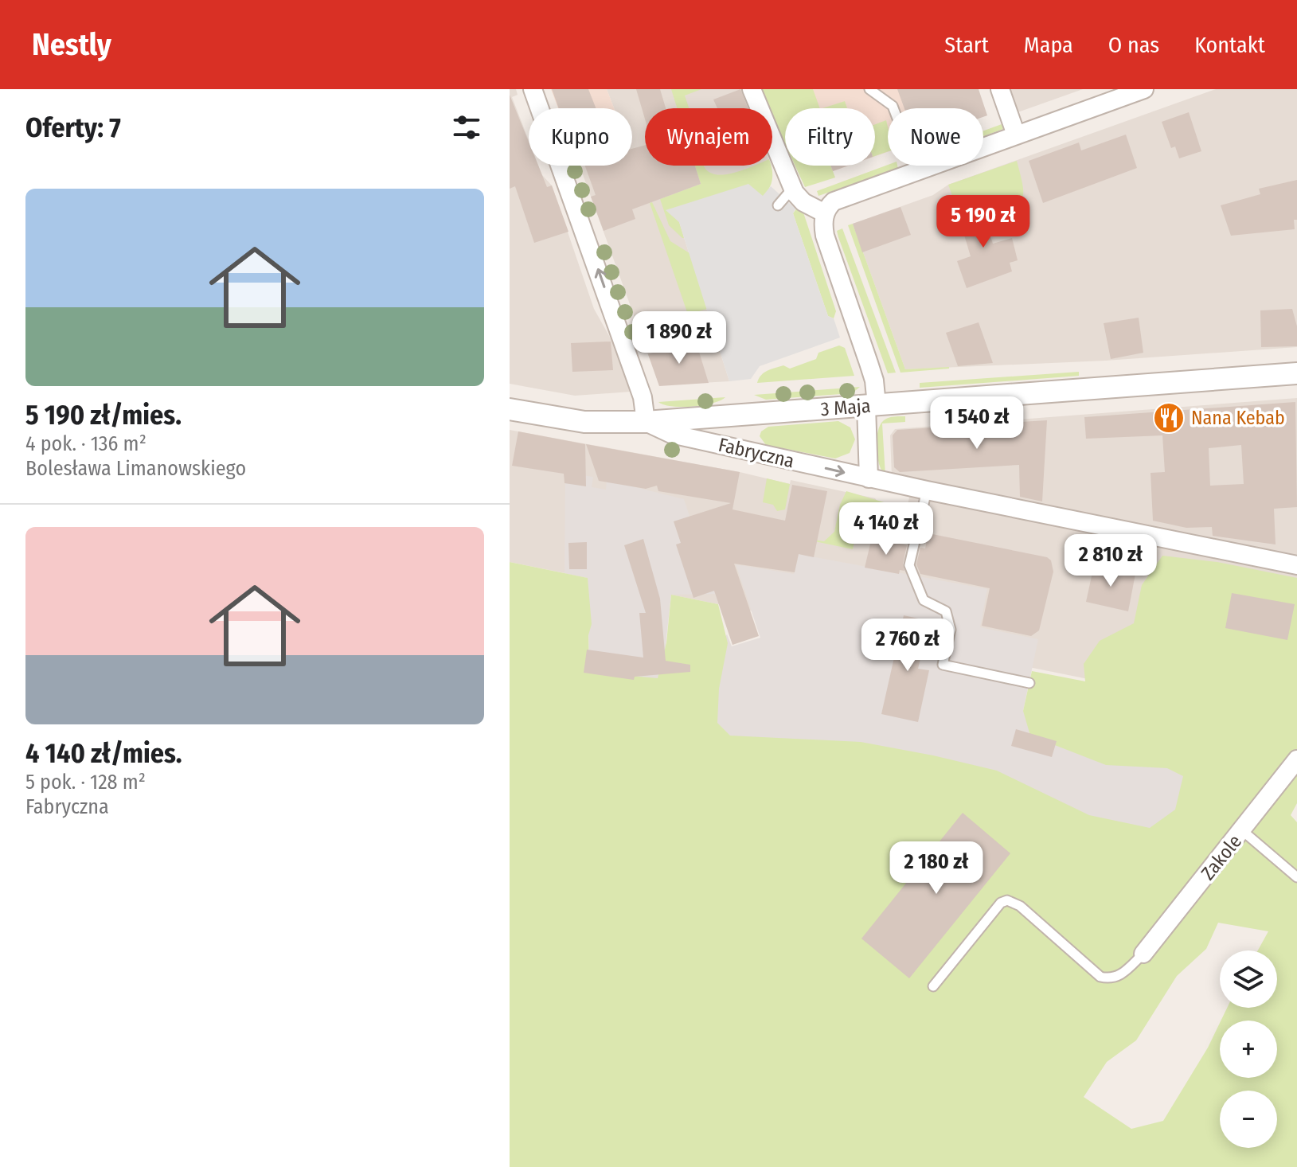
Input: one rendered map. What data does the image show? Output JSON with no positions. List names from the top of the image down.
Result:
{
  "streets": {
    "street": ["3 Maja", "Fabryczna", "Zakole"]
  },
  "crossings": [
    ["3 Maja", "Fabryczna"]
  ],
  "places": {
    "restaurant": ["Nana Kebab"]
  },
  "page": {
    "header": "Nestly",
    "nav": [
      "Start",
      "Mapa",
      "O nas",
      "Kontakt"
    ],
    "heading": "Oferty: 7",
    "chip": [
      "Kupno",
      "Wynajem",
      "Filtry",
      "Nowe"
    ],
    "list": [
      {
        "name": "5 190 zł/mies.",
        "note": "4 pok. · 136 m² · Bolesława Limanowskiego"
      },
      {
        "name": "4 140 zł/mies.",
        "note": "5 pok. · 128 m² · Fabryczna"
      }
    ],
    "price": [
      "5 190 zł",
      "1 890 zł",
      "1 540 zł",
      "4 140 zł",
      "2 810 zł",
      "2 760 zł",
      "2 180 zł"
    ],
    "map_buttons": ["+", "−"]
  }
}
